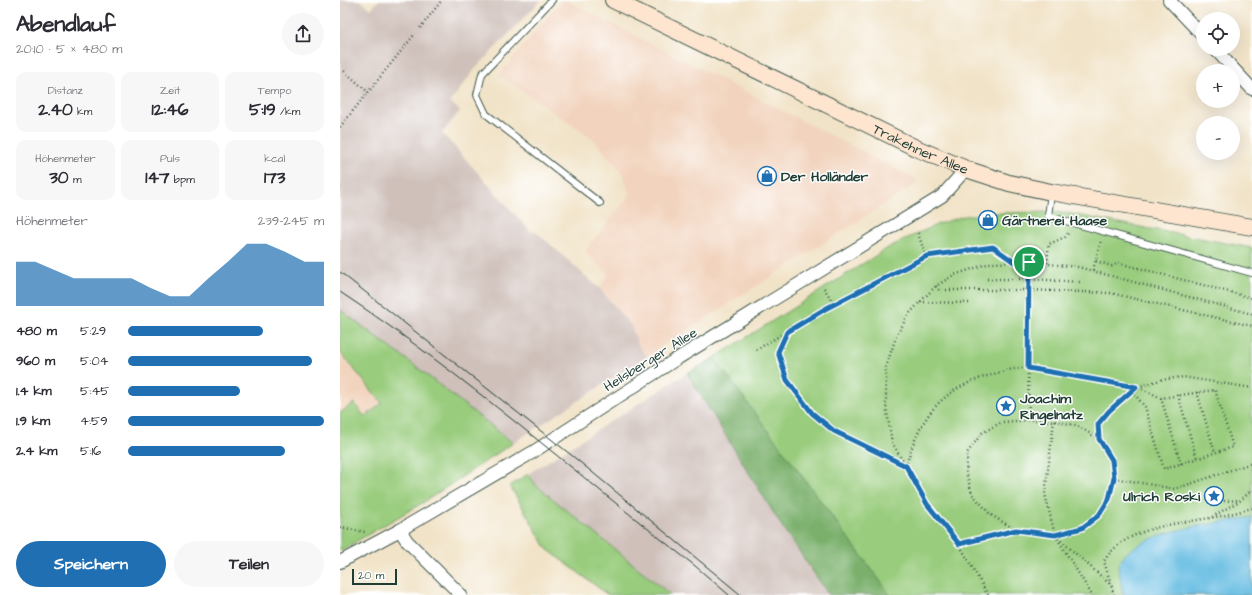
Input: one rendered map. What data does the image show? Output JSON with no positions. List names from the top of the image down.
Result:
{
  "streets": {
    "main road": ["Trakehner Allee"],
    "street": ["Heilsberger Allee"]
  },
  "crossings": [
    ["Trakehner Allee", "Heilsberger Allee"]
  ],
  "places": {
    "shop": ["Der Holländer", "Gärtnerei Haase"],
    "place": ["Joachim Ringelnatz", "Ulrich Roski"]
  },
  "scale_bar": "20 m",
  "page": {
    "heading": ["Abendlauf", "20:10 · 5 × 480 m"],
    "map_buttons": ["+", "−"],
    "stats": [
      ["Distanz", "2.40 km"],
      ["Zeit", "12:46"],
      ["Tempo", "5:19 /km"],
      ["Höhenmeter", "30 m"],
      ["Puls", "147 bpm"],
      ["kcal", "173"]
    ],
    "chart": ["Höhenmeter", "239–245 m"],
    "list": [
      {
        "name": "480 m",
        "note": "5:29"
      },
      {
        "name": "960 m",
        "note": "5:04"
      },
      {
        "name": "1.4 km",
        "note": "5:45"
      },
      {
        "name": "1.9 km",
        "note": "4:59"
      },
      {
        "name": "2.4 km",
        "note": "5:16"
      }
    ],
    "buttons": ["Speichern", "Teilen"],
    "scale": "20 m"
  }
}
